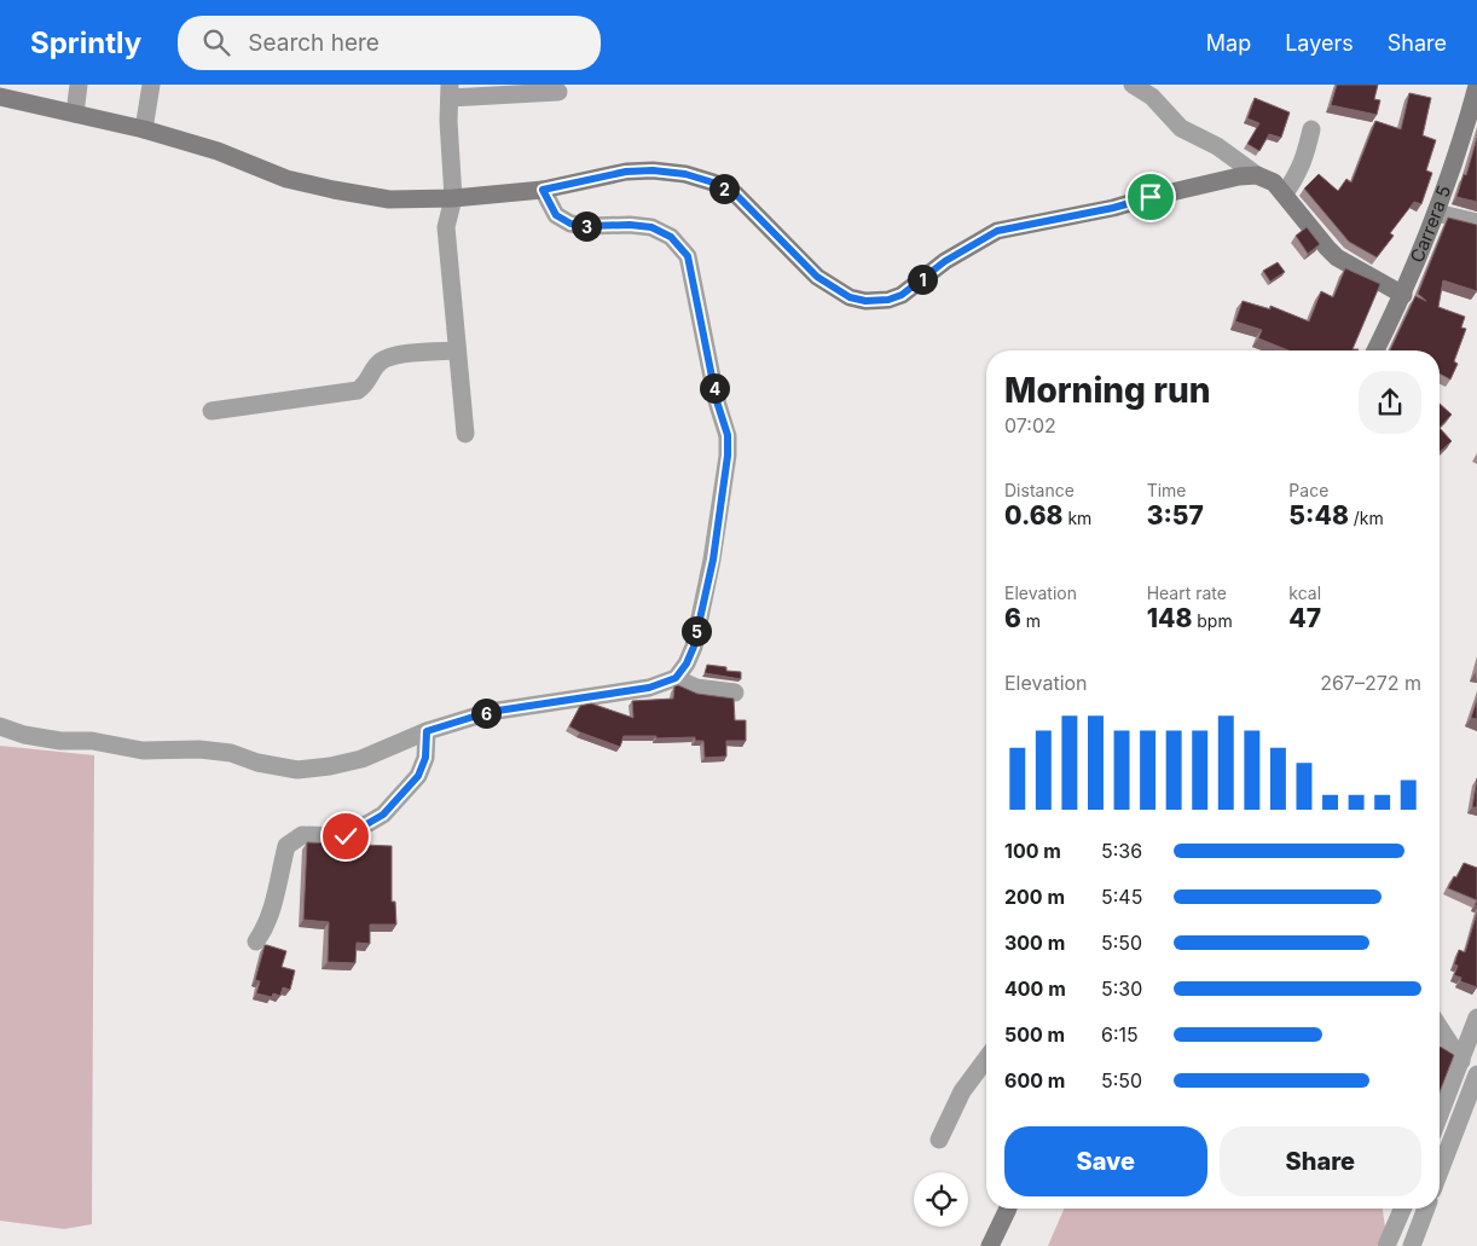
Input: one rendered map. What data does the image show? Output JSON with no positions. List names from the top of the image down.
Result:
{
  "streets": {
    "street": ["Carrera 5"]
  },
  "page": {
    "header": "Sprintly",
    "search": "Search here",
    "nav": ["Map", "Layers", "Share"],
    "pins": [
      "2",
      "3",
      "1",
      "4",
      "5",
      "6"
    ],
    "heading": ["Morning run", "07:02"],
    "stats": [
      ["Distance", "0.68 km"],
      ["Time", "3:57"],
      ["Pace", "5:48 /km"],
      ["Elevation", "6 m"],
      ["Heart rate", "148 bpm"],
      ["kcal", "47"]
    ],
    "chart": ["Elevation", "267–272 m"],
    "list": [
      {
        "name": "100 m",
        "note": "5:36"
      },
      {
        "name": "200 m",
        "note": "5:45"
      },
      {
        "name": "300 m",
        "note": "5:50"
      },
      {
        "name": "400 m",
        "note": "5:30"
      },
      {
        "name": "500 m",
        "note": "6:15"
      },
      {
        "name": "600 m",
        "note": "5:50"
      }
    ],
    "buttons": ["Save", "Share"]
  }
}
